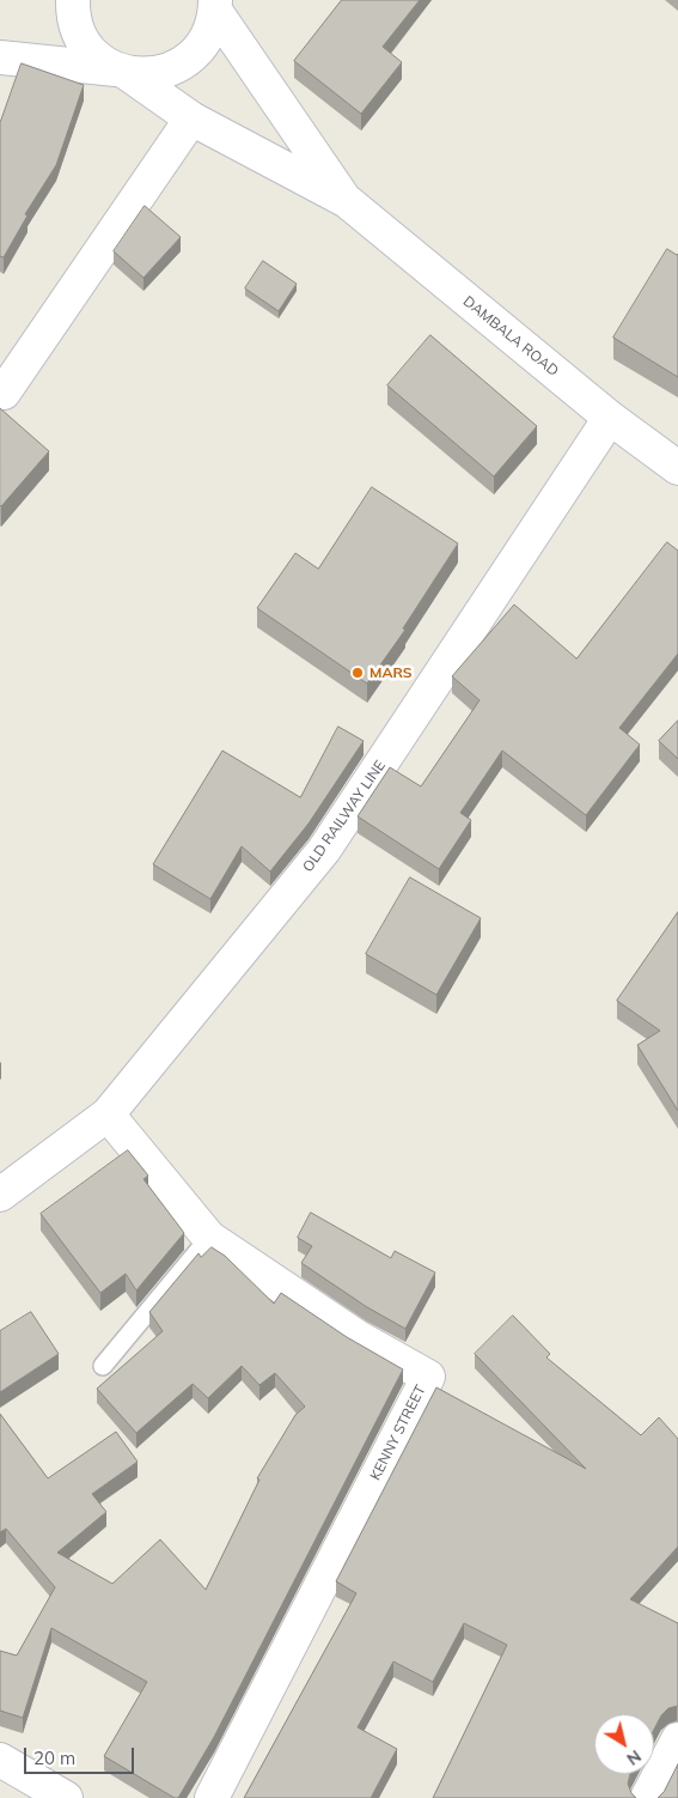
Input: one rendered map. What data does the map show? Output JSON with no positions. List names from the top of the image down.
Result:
{
  "streets": {
    "street": ["DAMBALA ROAD", "OLD RAILWAY LINE", "KENNY STREET"]
  },
  "crossings": [
    ["DAMBALA ROAD", "OLD RAILWAY LINE"],
    ["OLD RAILWAY LINE", "KENNY STREET"]
  ],
  "places": ["MARS"],
  "scale_bar": "20 m",
  "north": "bottom right"
}
